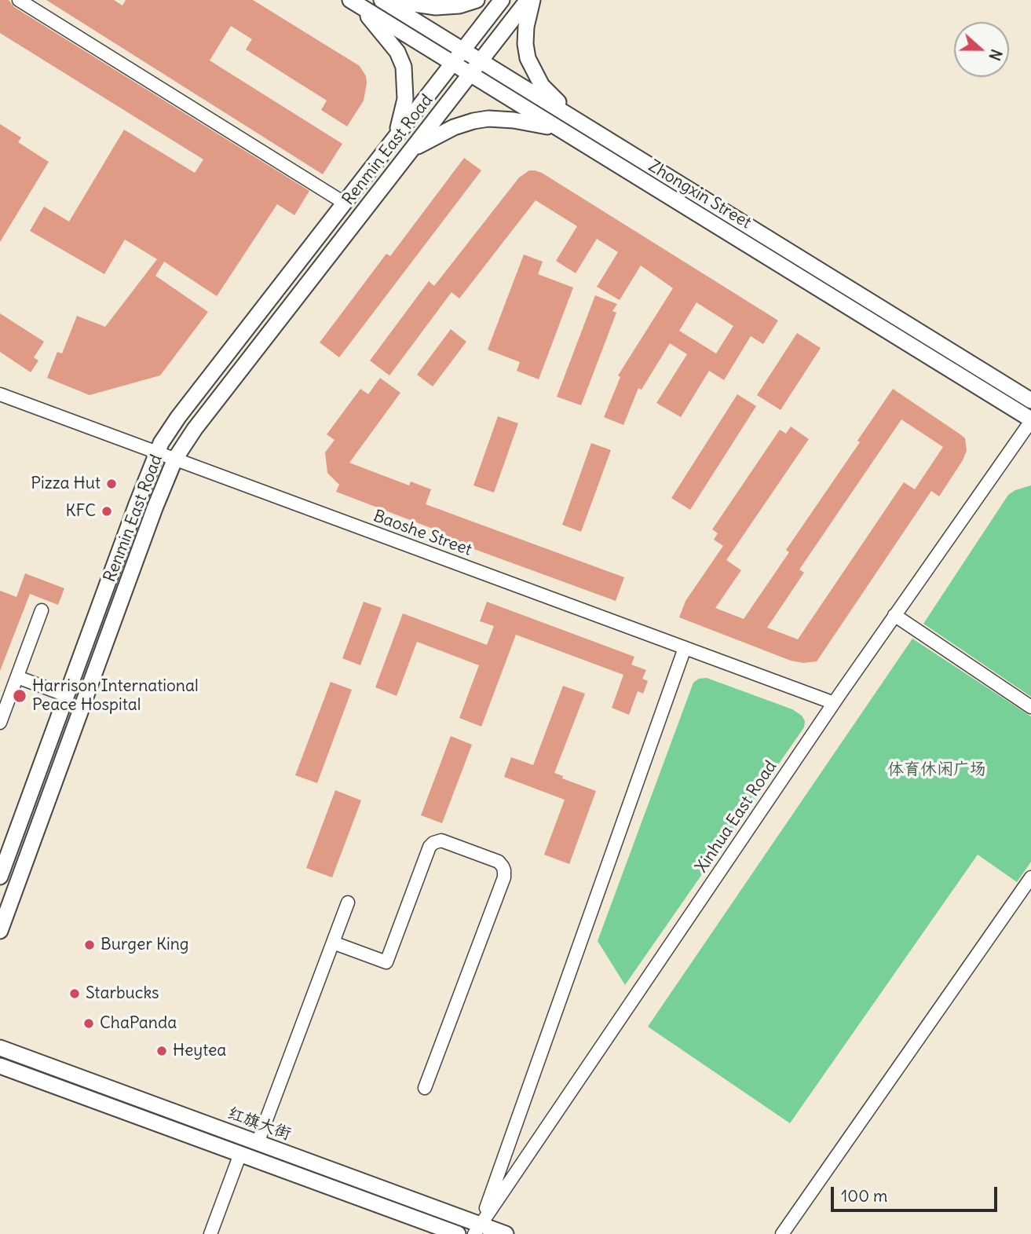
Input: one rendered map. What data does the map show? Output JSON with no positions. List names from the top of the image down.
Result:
{
  "streets": {
    "main road": ["Renmin East Road", "Zhongxin Street", "红旗大街"],
    "street": ["Baoshe Street", "Xinhua East Road"]
  },
  "crossings": [
    ["Renmin East Road", "Zhongxin Street"],
    ["Renmin East Road", "Baoshe Street"],
    ["Zhongxin Street", "Xinhua East Road"],
    ["Baoshe Street", "Xinhua East Road"],
    ["Xinhua East Road", "红旗大街"]
  ],
  "parks": ["体育休闲广场"],
  "places": [
    "Pizza Hut",
    "KFC",
    "Harrison International Peace Hospital",
    "Burger King",
    "Starbucks",
    "ChaPanda",
    "Heytea"
  ],
  "scale_bar": "100 m",
  "north": "right"
}
